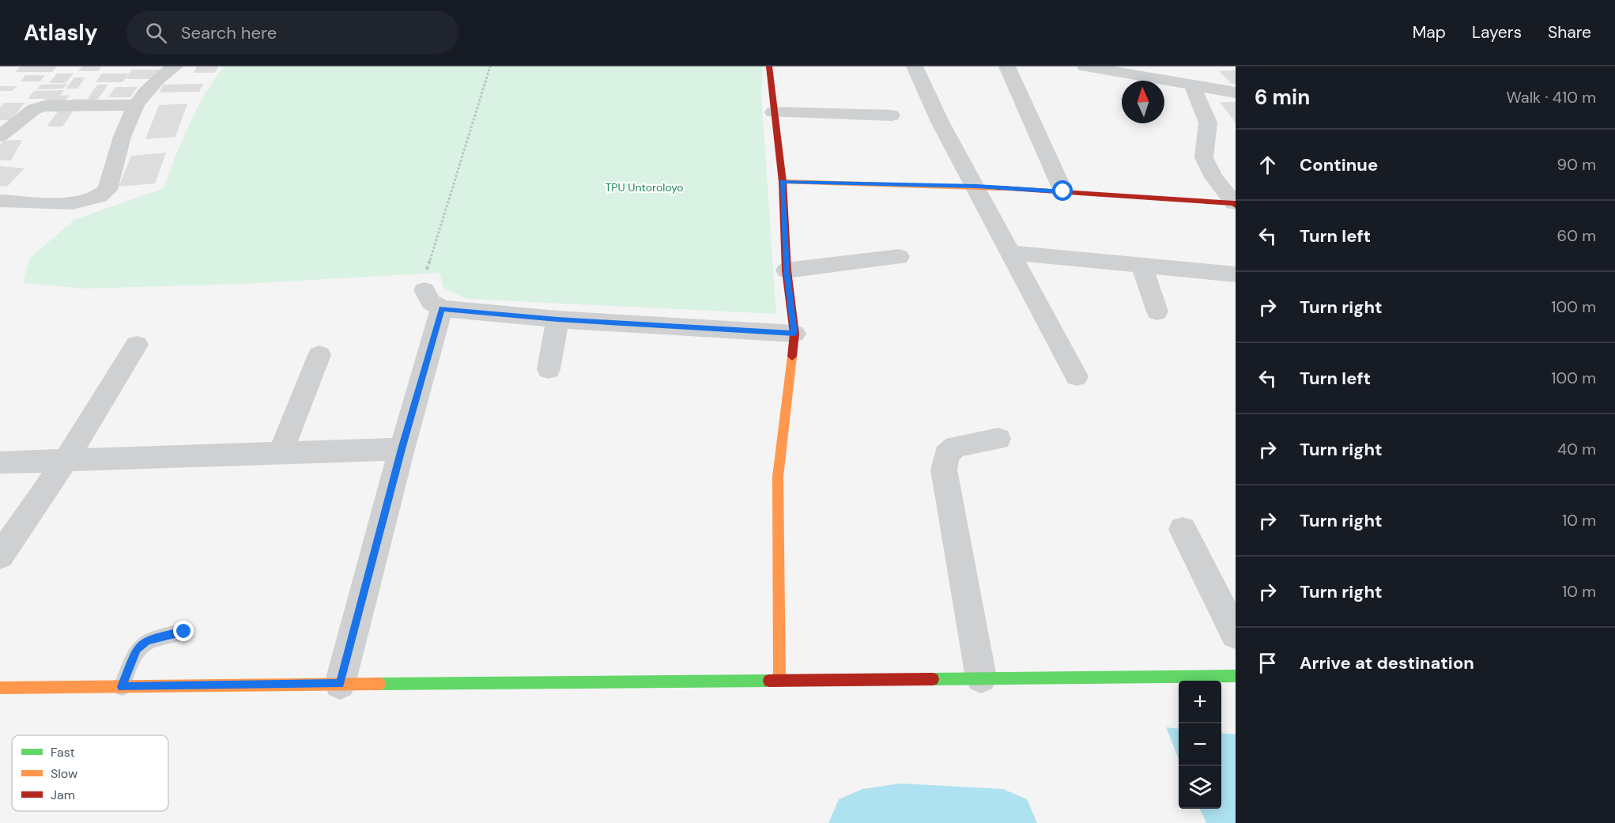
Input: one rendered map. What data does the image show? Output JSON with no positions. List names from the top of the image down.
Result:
{
  "parks": ["TPU Untoroloyo"],
  "legend": ["Fast", "Slow", "Jam"],
  "north": "top",
  "page": {
    "header": "Atlasly",
    "search": "Search here",
    "nav": ["Map", "Layers", "Share"],
    "heading": ["6 min", "Walk · 410 m"],
    "list": [
      ["Continue", "90 m"],
      ["Turn left", "60 m"],
      ["Turn right", "100 m"],
      ["Turn left", "100 m"],
      ["Turn right", "40 m"],
      ["Turn right", "10 m"],
      ["Turn right", "10 m"],
      "Arrive at destination"
    ],
    "map_buttons": ["+", "−"]
  }
}
